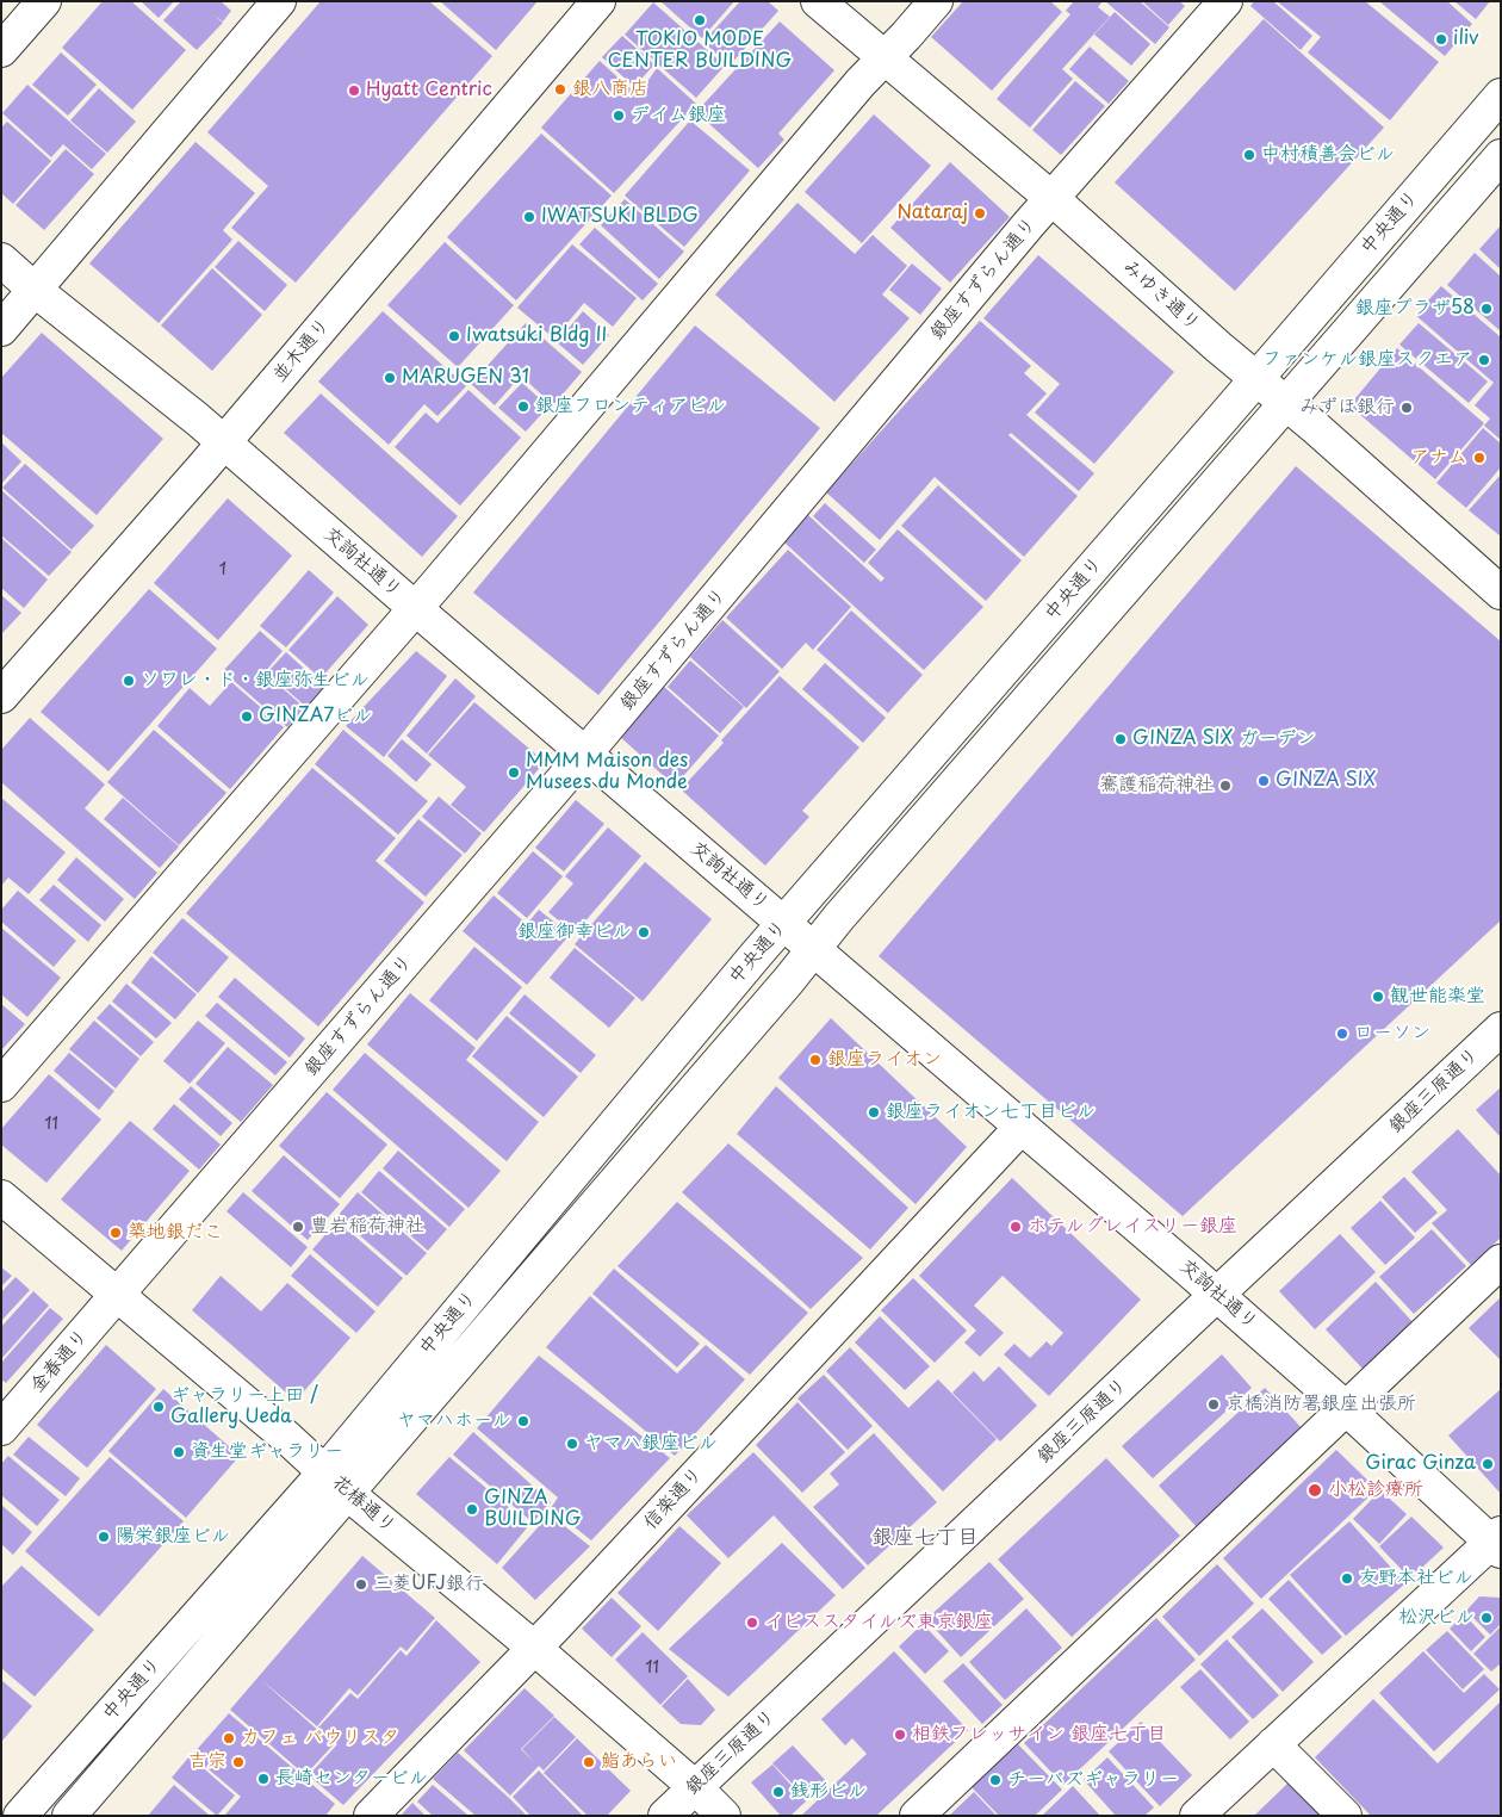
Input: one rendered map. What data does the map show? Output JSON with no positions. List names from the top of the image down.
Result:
{
  "streets": {
    "main road": [
      "中央通り",
      "銀座すずらん通り",
      "みゆき通り",
      "並木通り",
      "交詢社通り",
      "銀座三原通り",
      "金春通り",
      "信楽通り",
      "花椿通り"
    ]
  },
  "crossings": [
    ["中央通り", "みゆき通り"],
    ["中央通り", "交詢社通り"],
    ["中央通り", "花椿通り"],
    ["銀座すずらん通り", "みゆき通り"],
    ["銀座すずらん通り", "交詢社通り"],
    ["銀座すずらん通り", "金春通り"],
    ["銀座すずらん通り", "花椿通り"],
    ["並木通り", "交詢社通り"],
    ["交詢社通り", "銀座三原通り"],
    ["交詢社通り", "信楽通り"],
    ["銀座三原通り", "花椿通り"],
    ["金春通り", "花椿通り"],
    ["信楽通り", "花椿通り"]
  ],
  "districts": ["銀座七丁目"],
  "places": [
    "TOKIO MODE CENTER BUILDING",
    "iliv",
    "銀八商店",
    "Hyatt Centric",
    "デイム銀座",
    "中村積善会ビル",
    "Nataraj",
    "IWATSUKI BLDG",
    "銀座プラザ58",
    "Iwatsuki Bldg II",
    "ファンケル銀座スクエア",
    "MARUGEN 31",
    "銀座フロンティアビル",
    "みずほ銀行",
    "アナム",
    "ソワレ・ド・銀座弥生ビル",
    "GINZA7ビル",
    "GINZA SIX ガーデン",
    "MMM Maison des Musees du Monde",
    "GINZA SIX",
    "騫護稲荷神社",
    "銀座御幸ビル",
    "観世能楽堂",
    "ローソン",
    "銀座ライオン",
    "銀座ライオン七丁目ビル",
    "豊岩稲荷神社",
    "ホテルグレイスリー銀座",
    "築地銀だこ",
    "京橋消防署銀座出張所",
    "ギャラリー上田 / Gallery Ueda",
    "ヤマハホール",
    "ヤマハ銀座ビル",
    "資生堂ギャラリー",
    "Girac Ginza",
    "小松診療所",
    "GINZA BUILDING",
    "陽栄銀座ビル",
    "友野本社ビル",
    "三菱UFJ銀行",
    "松沢ビル",
    "イビススタイルズ東京銀座",
    "相鉄フレッサイン 銀座七丁目",
    "カフェ パウリスタ",
    "吉宗",
    "鮨あらい",
    "長崎センタービル",
    "チーパズギャラリー",
    "銭形ビル"
  ],
  "house_numbers": ["1", "11", "11"]
}
